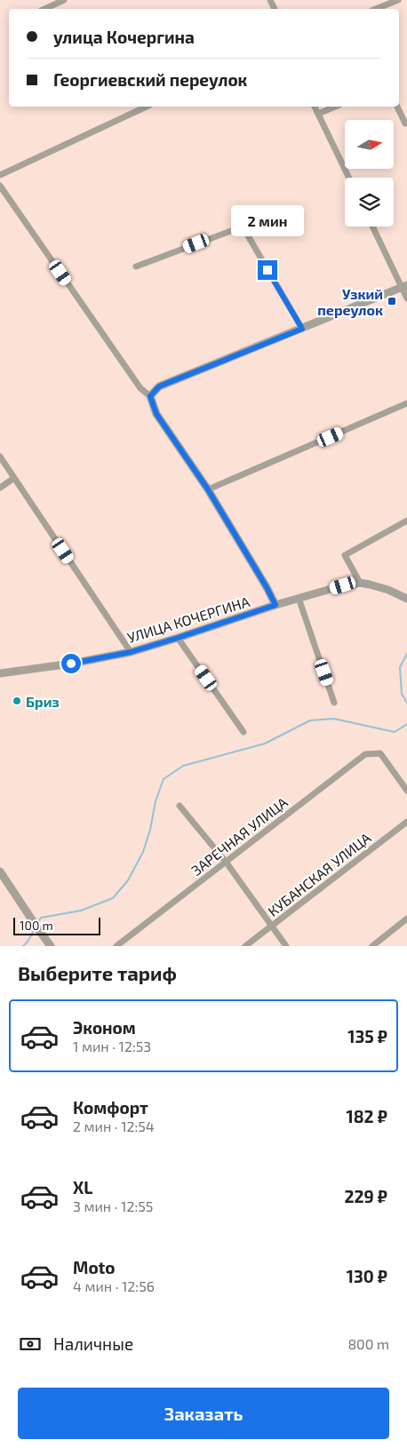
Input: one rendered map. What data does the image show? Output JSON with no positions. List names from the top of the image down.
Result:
{
  "streets": {
    "street": ["УЛИЦА КОЧЕРГИНА", "ЗАРЕЧНАЯ УЛИЦА", "КУБАНСКАЯ УЛИЦА"]
  },
  "places": {
    "transit": ["Узкий переулок"],
    "other": ["Бриз"]
  },
  "scale_bar": "100 m",
  "north": "right",
  "page": {
    "banner": ["улица Кочергина", "Георгиевский переулок"],
    "bubble": "2 мин",
    "scale": "100 m",
    "heading": "Выберите тариф",
    "list": [
      {
        "name": "Эконом",
        "note": "1 мин · 12:53",
        "value": "135 ₽"
      },
      {
        "name": "Комфорт",
        "note": "2 мин · 12:54",
        "value": "182 ₽"
      },
      {
        "name": "XL",
        "note": "3 мин · 12:55",
        "value": "229 ₽"
      },
      {
        "name": "Moto",
        "note": "4 мин · 12:56",
        "value": "130 ₽"
      }
    ],
    "pay": ["Наличные", "800 m"],
    "buttons": "Заказать"
  }
}
